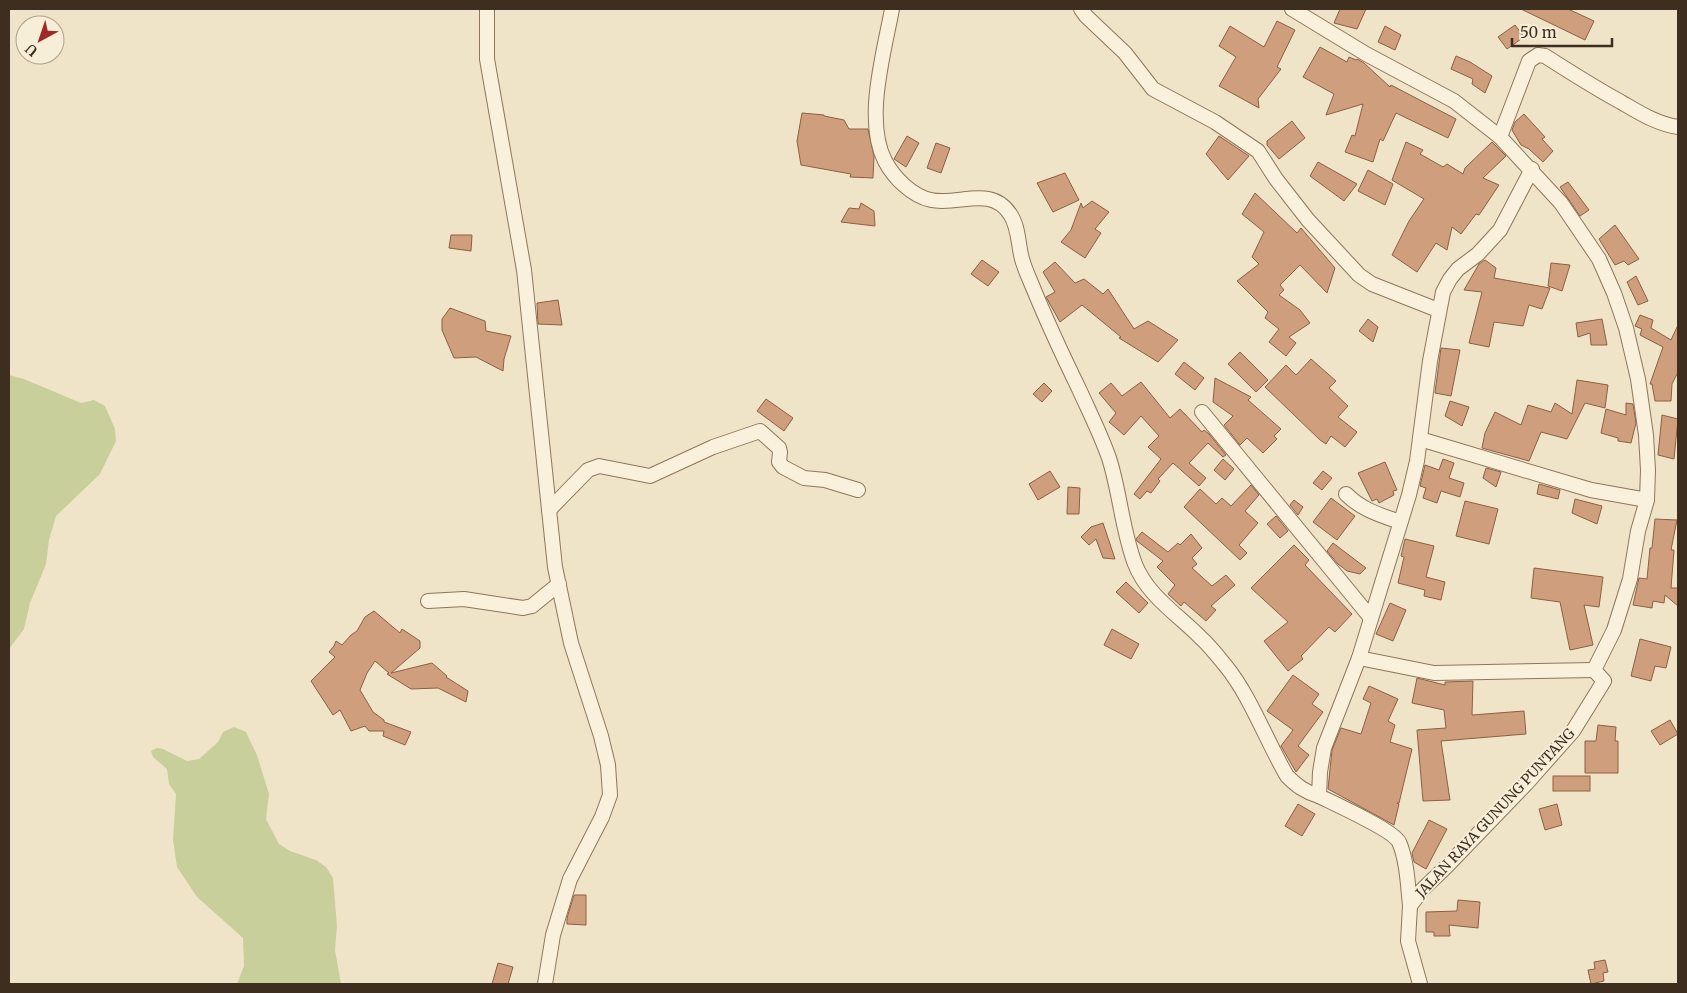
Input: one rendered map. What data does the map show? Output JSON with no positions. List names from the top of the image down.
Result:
{
  "streets": {
    "street": ["JALAN RAYA GUNUNG PUNTANG"]
  },
  "scale_bar": "50 m",
  "north": "bottom left"
}
